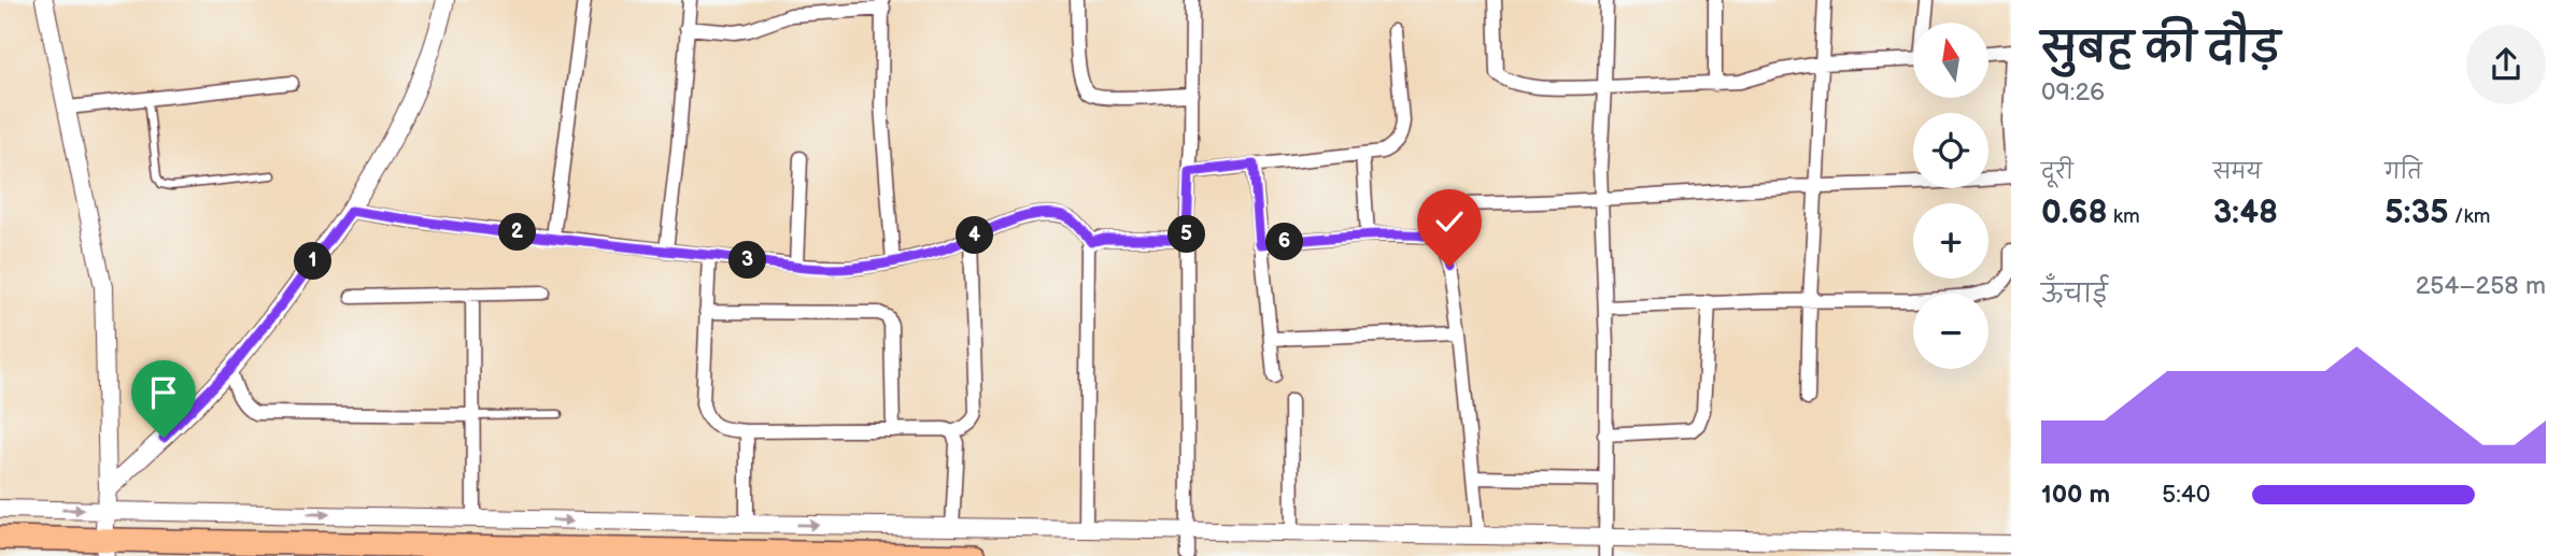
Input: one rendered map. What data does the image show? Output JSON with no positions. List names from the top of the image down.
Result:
{
  "north": "top",
  "page": {
    "heading": ["सुबह की दौड़", "09:26"],
    "map_buttons": ["+", "−"],
    "stats": [
      ["दूरी", "0.68 km"],
      ["समय", "3:48"],
      ["गति", "5:35 /km"]
    ],
    "pins": [
      "2",
      "5",
      "4",
      "6",
      "3",
      "1"
    ],
    "chart": ["ऊँचाई", "254–258 m"],
    "list": [
      {
        "name": "100 m",
        "note": "5:40"
      }
    ]
  }
}
